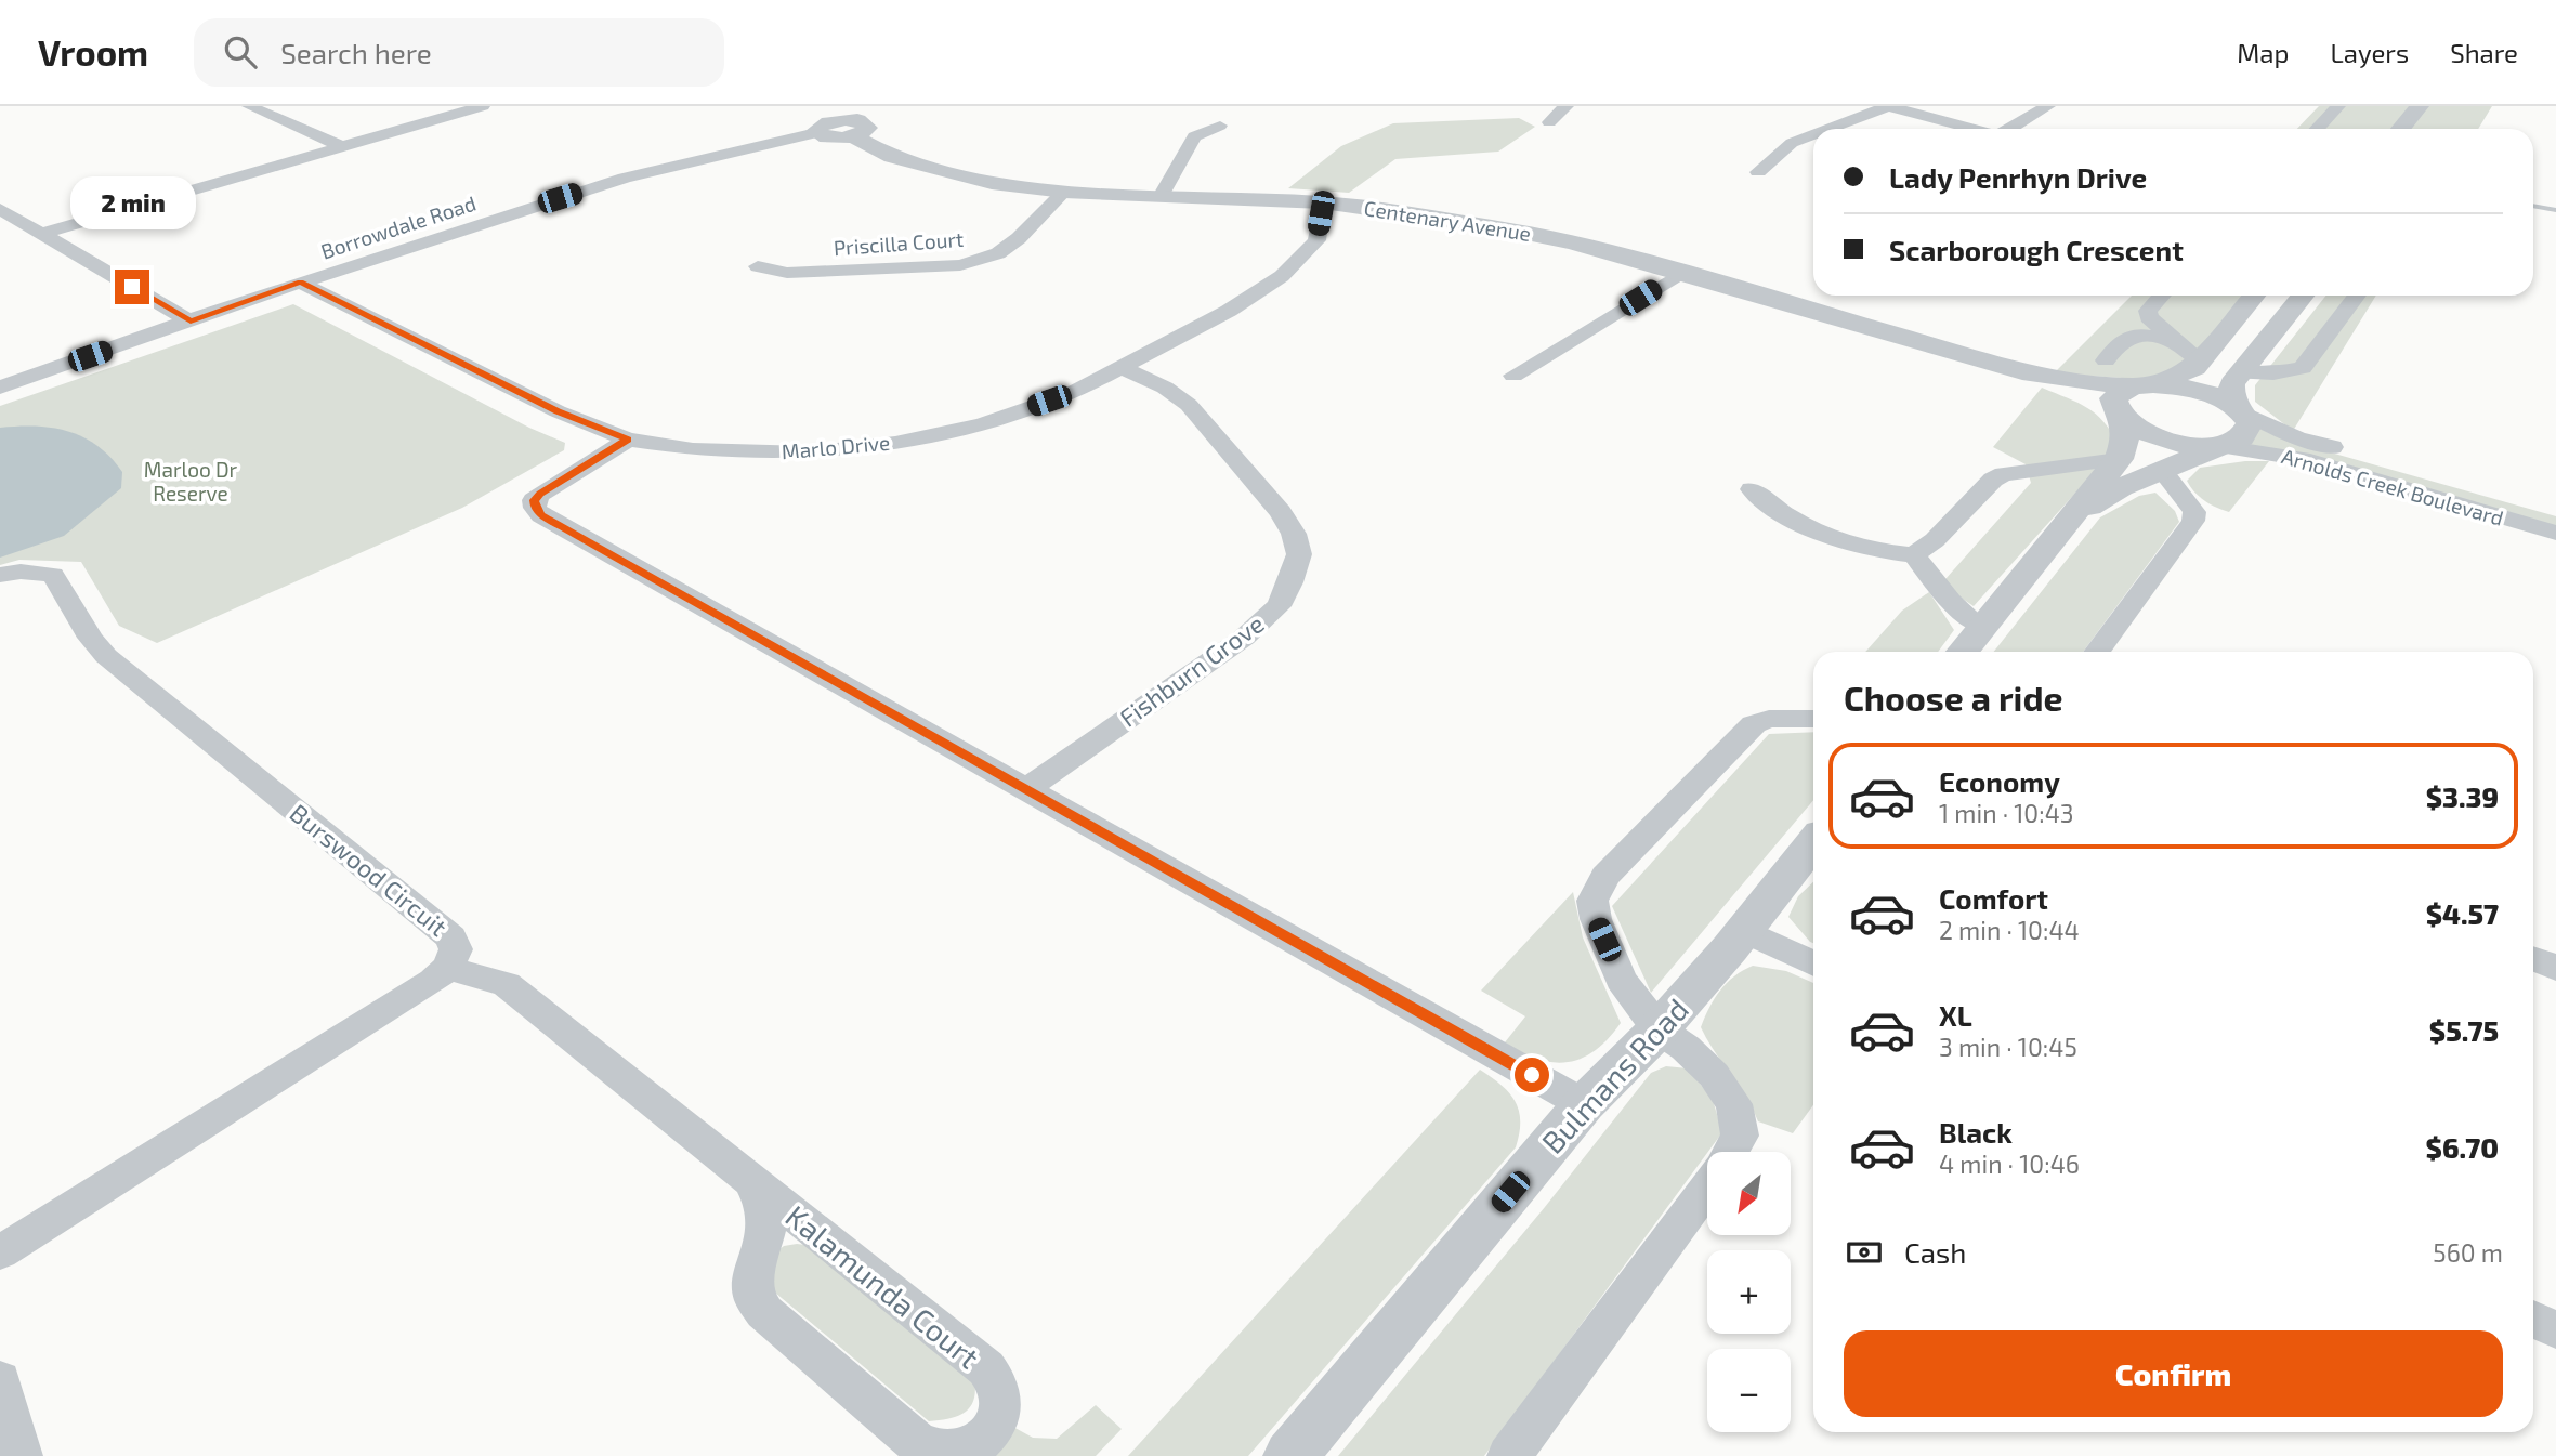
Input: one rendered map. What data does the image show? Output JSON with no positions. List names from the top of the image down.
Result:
{
  "streets": {
    "street": [
      "Centenary Avenue",
      "Borrowdale Road",
      "Priscilla Court",
      "Marlo Drive",
      "Arnolds Creek Boulevard",
      "Fishburn Grove",
      "Burswood Circuit",
      "Bulmans Road",
      "Kalamunda Court"
    ]
  },
  "crossings": [
    ["Centenary Avenue", "Borrowdale Road"],
    ["Centenary Avenue", "Priscilla Court"],
    ["Centenary Avenue", "Marlo Drive"],
    ["Centenary Avenue", "Arnolds Creek Boulevard"],
    ["Borrowdale Road", "Marlo Drive"],
    ["Marlo Drive", "Fishburn Grove"],
    ["Burswood Circuit", "Kalamunda Court"]
  ],
  "parks": ["Marloo Dr Reserve"],
  "north": "bottom left",
  "page": {
    "header": "Vroom",
    "search": "Search here",
    "nav": ["Map", "Layers", "Share"],
    "banner": ["Lady Penrhyn Drive", "Scarborough Crescent"],
    "bubble": "2 min",
    "heading": "Choose a ride",
    "list": [
      {
        "name": "Economy",
        "note": "1 min · 10:43",
        "value": "$3.39"
      },
      {
        "name": "Comfort",
        "note": "2 min · 10:44",
        "value": "$4.57"
      },
      {
        "name": "XL",
        "note": "3 min · 10:45",
        "value": "$5.75"
      },
      {
        "name": "Black",
        "note": "4 min · 10:46",
        "value": "$6.70"
      }
    ],
    "map_buttons": ["+", "−"],
    "pay": ["Cash", "560 m"],
    "buttons": "Confirm"
  }
}
